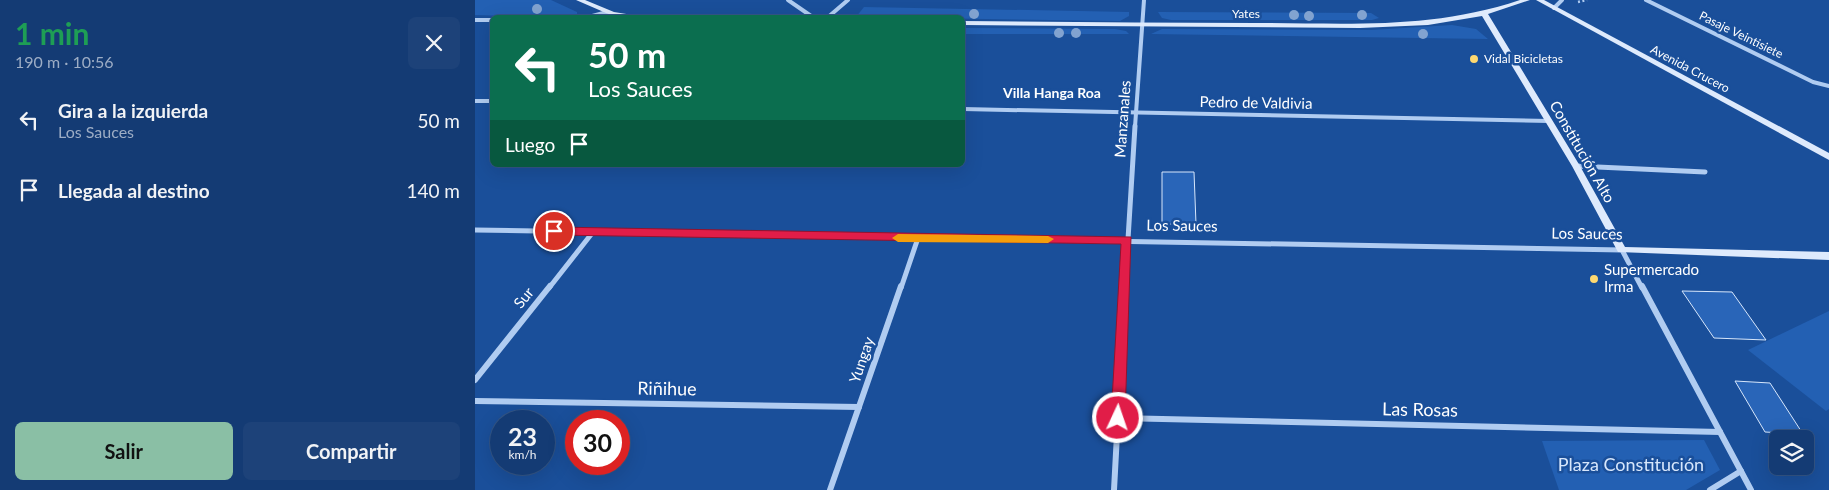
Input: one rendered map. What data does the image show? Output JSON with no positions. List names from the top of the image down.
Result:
{
  "streets": {
    "main road": [
      "Yates",
      "Avenida Crucero",
      "Constitución Alto",
      "Los Sauces"
    ],
    "street": [
      "Pasaje Veintisiete",
      "Pedro de Valdivia",
      "Manzanales",
      "Sur",
      "Yungay",
      "Riñihue",
      "Las Rosas"
    ]
  },
  "crossings": [
    ["Yates", "Manzanales"],
    ["Yates", "Constitución Alto"],
    ["Pedro de Valdivia", "Manzanales"],
    ["Pedro de Valdivia", "Constitución Alto"],
    ["Manzanales", "Los Sauces"],
    ["Manzanales", "Las Rosas"],
    ["Constitución Alto", "Los Sauces"],
    ["Constitución Alto", "Las Rosas"],
    ["Los Sauces", "Sur"],
    ["Los Sauces", "Yungay"],
    ["Yungay", "Riñihue"]
  ],
  "districts": ["Villa Hanga Roa"],
  "parks": ["Plaza Constitución"],
  "places": ["Vidal Bicicletas", "Supermercado Irma"],
  "page": {
    "heading": ["1 min", "190 m · 10:56"],
    "turn": ["50 m", "Los Sauces"],
    "list": [
      {
        "name": "Gira a la izquierda",
        "note": "Los Sauces",
        "value": "50 m"
      },
      {
        "name": "Llegada al destino",
        "value": "140 m"
      }
    ],
    "then": "Luego",
    "speed": "23 km/h",
    "limit": "30",
    "buttons": ["Salir", "Compartir"]
  }
}
